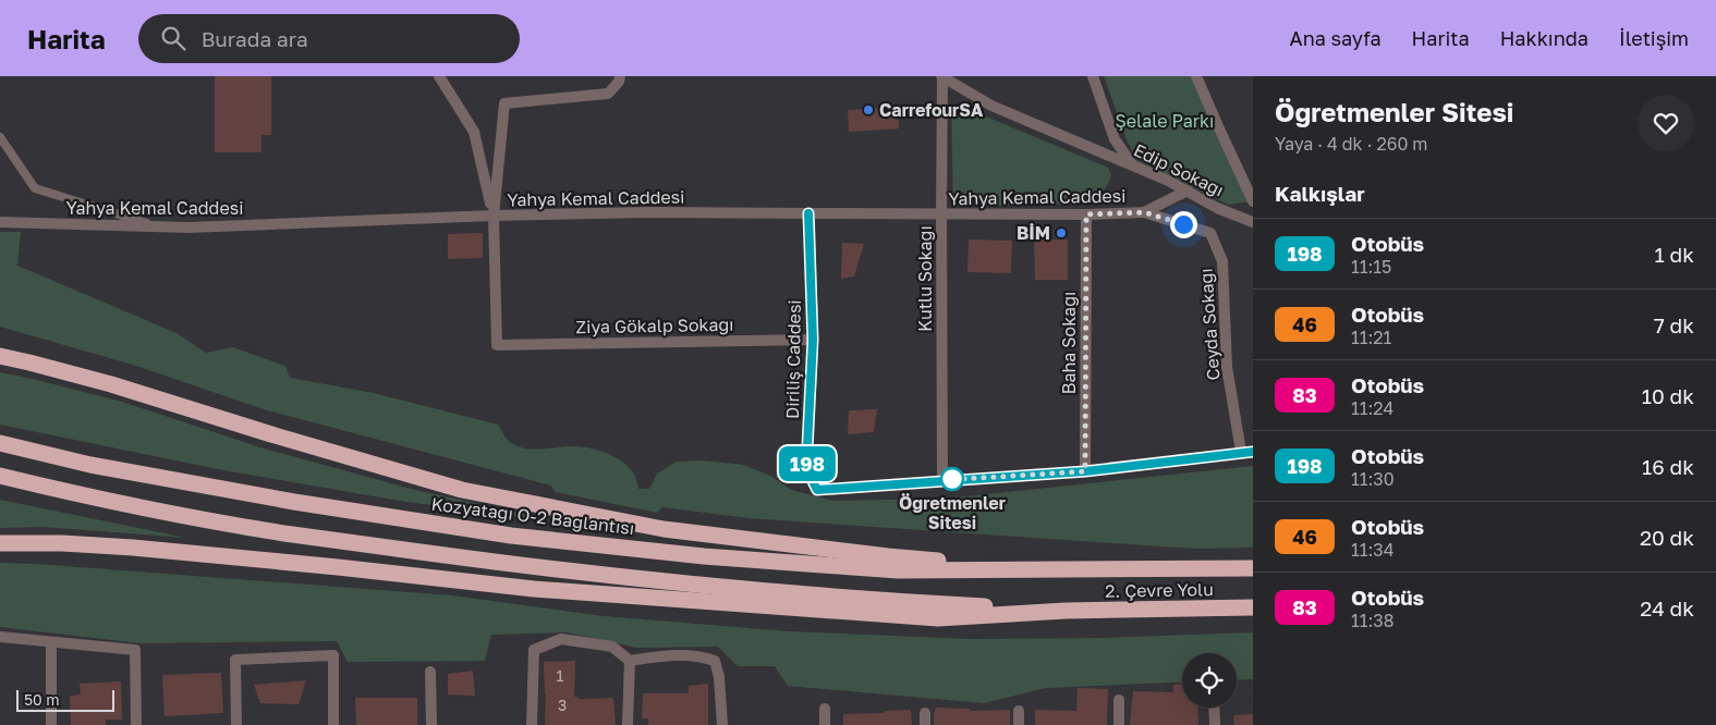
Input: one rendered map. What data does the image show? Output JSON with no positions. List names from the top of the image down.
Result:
{
  "streets": {
    "highway": ["Kozyatağı O-2 Bağlantısı", "2. Çevre Yolu"],
    "street": [
      "Edip Sokağı",
      "Yahya Kemal Caddesi",
      "Kutlu Sokağı",
      "Ceyda Sokağı",
      "Ziya Gökalp Sokağı",
      "Baha Sokağı",
      "Diriliş Caddesi"
    ]
  },
  "crossings": [
    ["Edip Sokağı", "Yahya Kemal Caddesi"],
    ["Edip Sokağı", "Kutlu Sokağı"],
    ["Yahya Kemal Caddesi", "Kutlu Sokağı"],
    ["Yahya Kemal Caddesi", "Ceyda Sokağı"],
    ["Yahya Kemal Caddesi", "Ziya Gökalp Sokağı"],
    ["Yahya Kemal Caddesi", "Baha Sokağı"],
    ["Yahya Kemal Caddesi", "Diriliş Caddesi"],
    ["Kutlu Sokağı", "Diriliş Caddesi"],
    ["Ceyda Sokağı", "Diriliş Caddesi"],
    ["Ziya Gökalp Sokağı", "Diriliş Caddesi"],
    ["Baha Sokağı", "Diriliş Caddesi"],
    ["Kozyatağı O-2 Bağlantısı", "2. Çevre Yolu"]
  ],
  "parks": ["Şelale Parkı"],
  "places": ["CarrefourSA", "BİM", "Öğretmenler Sitesi"],
  "lines": ["bus line 198"],
  "house_numbers": ["1", "3"],
  "scale_bar": "50 m",
  "page": {
    "header": "Harita",
    "search": "Burada ara",
    "nav": [
      "Ana sayfa",
      "Harita",
      "Hakkında",
      "İletişim"
    ],
    "on_map": "198",
    "heading": [
      ["Öğretmenler Sitesi", "Yaya · 4 dk · 260 m"],
      "Kalkışlar"
    ],
    "list": [
      {
        "mark": "198",
        "name": "Otobüs",
        "note": "11:15",
        "value": "1 dk"
      },
      {
        "mark": "46",
        "name": "Otobüs",
        "note": "11:21",
        "value": "7 dk"
      },
      {
        "mark": "83",
        "name": "Otobüs",
        "note": "11:24",
        "value": "10 dk"
      },
      {
        "mark": "198",
        "name": "Otobüs",
        "note": "11:30",
        "value": "16 dk"
      },
      {
        "mark": "46",
        "name": "Otobüs",
        "note": "11:34",
        "value": "20 dk"
      },
      {
        "mark": "83",
        "name": "Otobüs",
        "note": "11:38",
        "value": "24 dk"
      }
    ],
    "scale": "50 m"
  }
}
